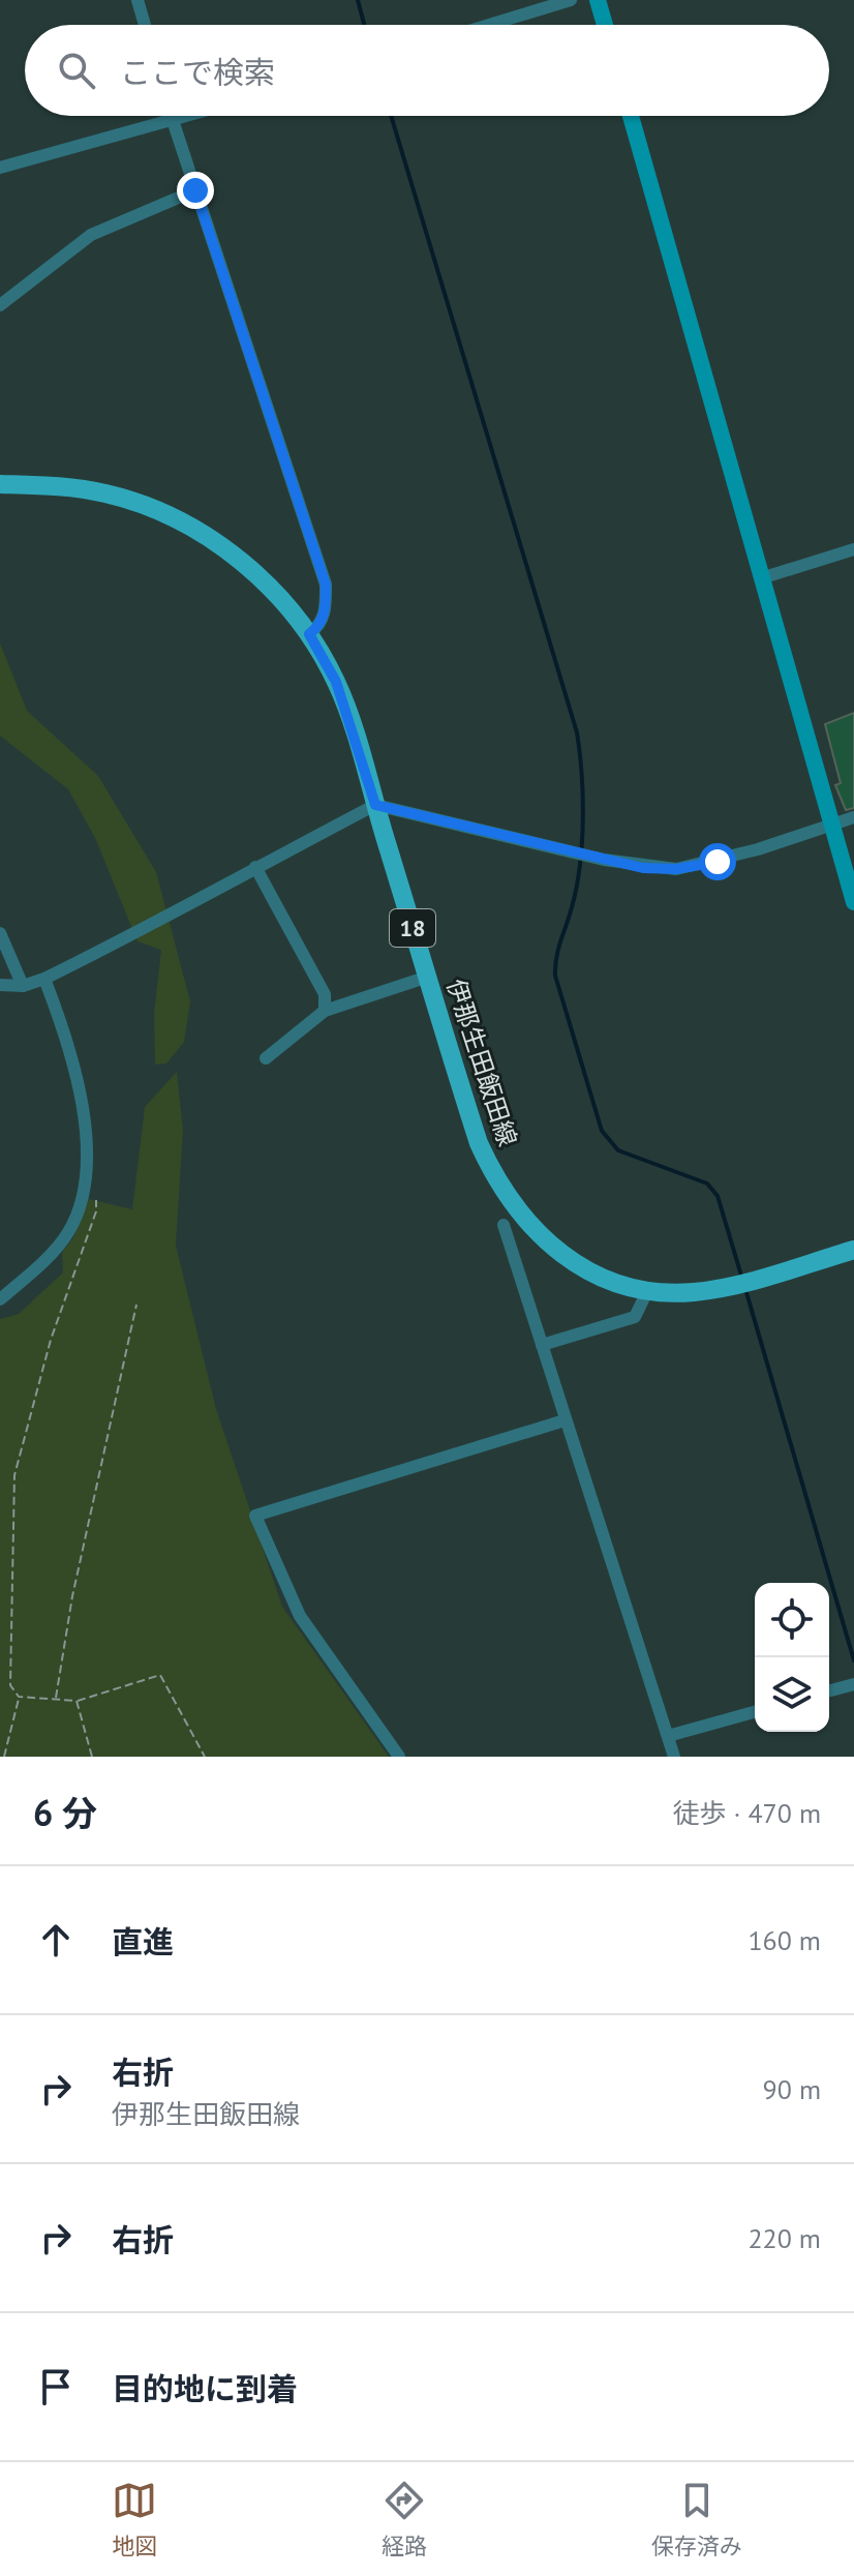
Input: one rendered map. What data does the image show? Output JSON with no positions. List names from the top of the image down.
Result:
{
  "streets": {
    "main road": ["18", "伊那生田飯田線"]
  },
  "page": {
    "search": "ここで検索",
    "heading": ["6 分", "徒歩 · 470 m"],
    "list": [
      ["直進", "160 m"],
      ["右折", "伊那生田飯田線", "90 m"],
      ["右折", "220 m"],
      "目的地に到着"
    ],
    "nav": ["地図", "経路", "保存済み"]
  }
}
